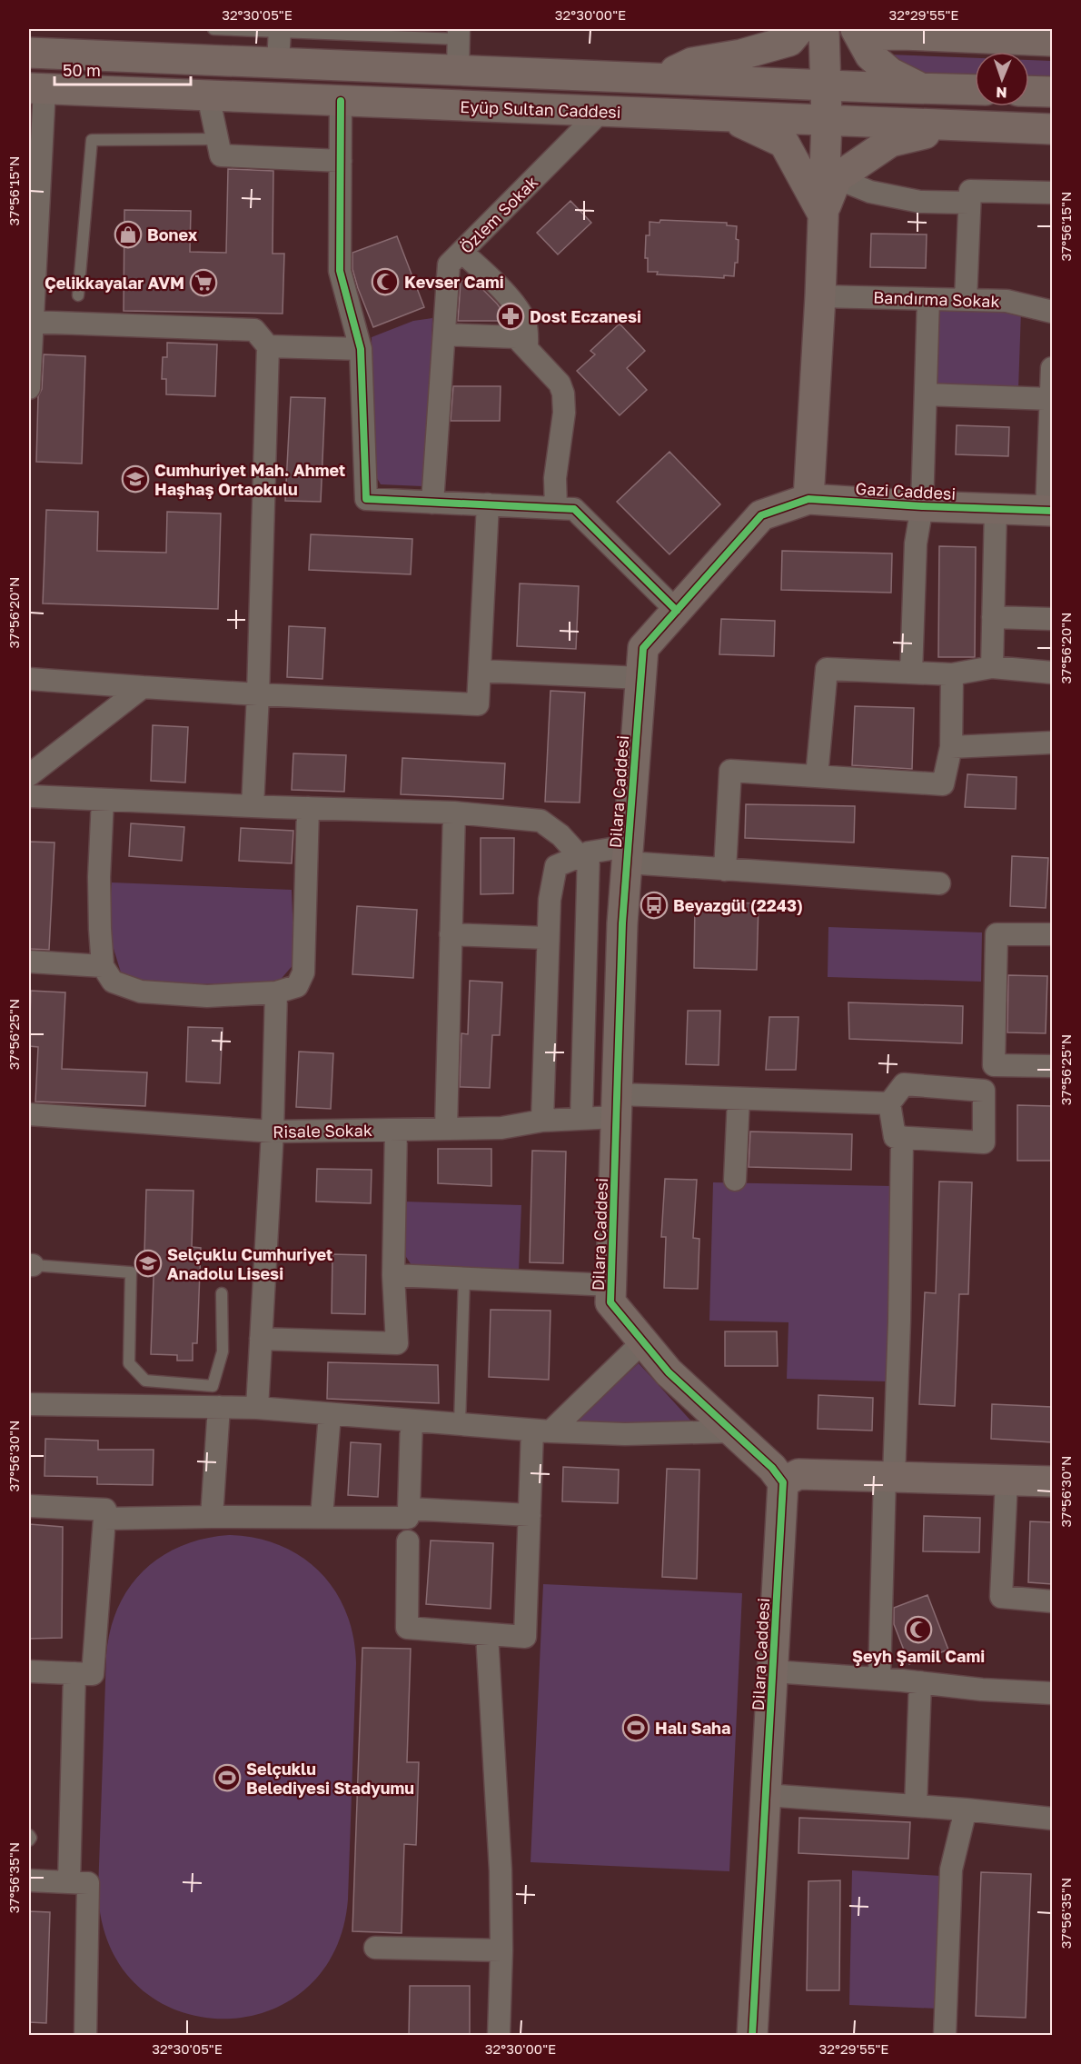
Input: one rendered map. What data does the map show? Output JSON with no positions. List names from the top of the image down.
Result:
{
  "streets": {
    "street": [
      "Eyüp Sultan Caddesi",
      "Özlem Sokak",
      "Bandırma Sokak",
      "Gazi Caddesi",
      "Dilara Caddesi",
      "Risale Sokak"
    ]
  },
  "crossings": [
    ["Eyüp Sultan Caddesi", "Özlem Sokak"],
    ["Gazi Caddesi", "Dilara Caddesi"],
    ["Dilara Caddesi", "Risale Sokak"]
  ],
  "places": {
    "shop": ["Bonex"],
    "mosque": ["Kevser Cami", "Şeyh Şamil Cami"],
    "supermarket": ["Çelikkayalar AVM"],
    "pharmacy": ["Dost Eczanesi"],
    "school or university": ["Cumhuriyet Mah. Ahmet Haşhaş Ortaokulu", "Selçuklu Cumhuriyet Anadolu Lisesi"],
    "bus stop": ["Beyazgül (2243)"],
    "sports": ["Halı Saha", "Selçuklu Belediyesi Stadyumu"]
  },
  "scale_bar": "50 m",
  "north": "bottom",
  "coordinates": [
    "32°30'05\"E",
    "32°30'00\"E",
    "32°29'55\"E",
    "37°56'15\"N",
    "37°56'20\"N",
    "37°56'25\"N",
    "37°56'30\"N",
    "37°56'35\"N"
  ]
}
